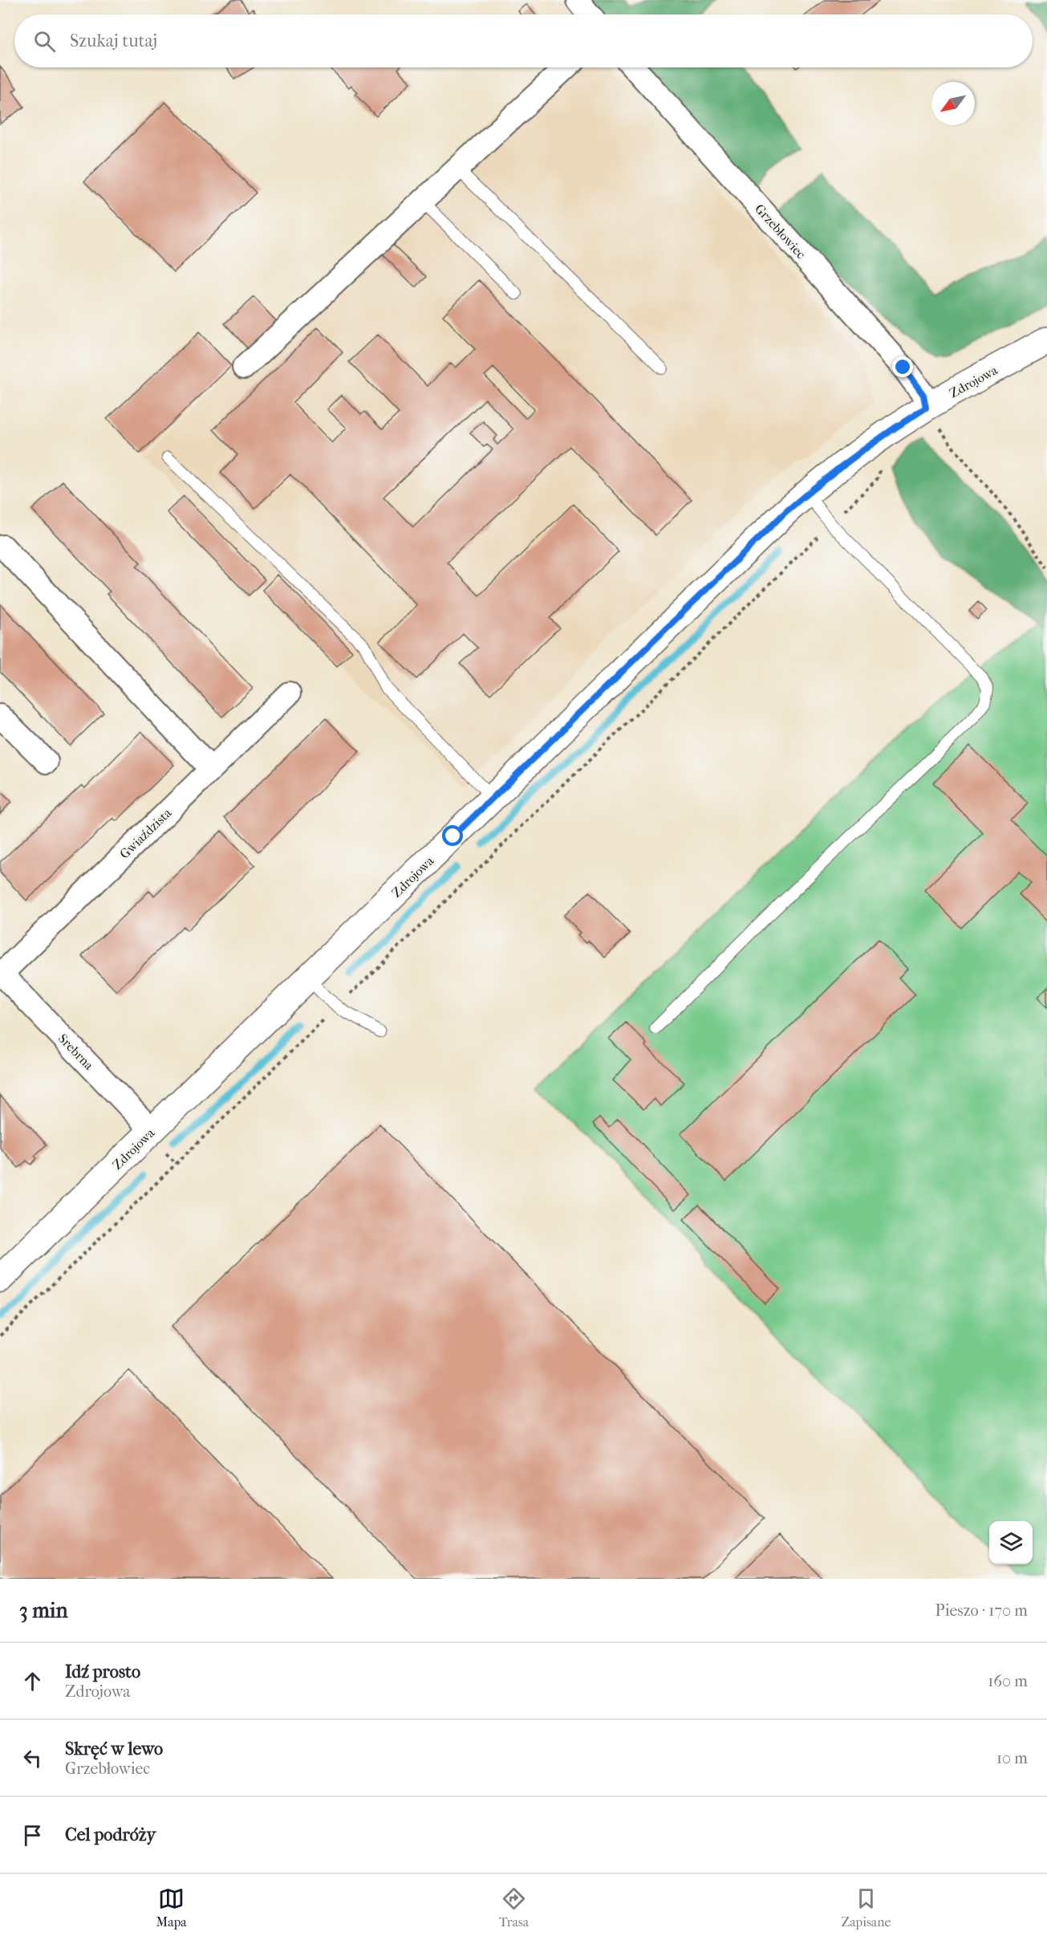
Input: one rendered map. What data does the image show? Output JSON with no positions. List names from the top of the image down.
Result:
{
  "streets": {
    "street": [
      "Grzebłowiec",
      "Zdrojowa",
      "Gwiaździsta",
      "Srebrna"
    ]
  },
  "crossings": [
    ["Grzebłowiec", "Zdrojowa"],
    ["Zdrojowa", "Srebrna"],
    ["Gwiaździsta", "Srebrna"]
  ],
  "north": "bottom left",
  "page": {
    "search": "Szukaj tutaj",
    "heading": ["3 min", "Pieszo · 170 m"],
    "list": [
      ["Idź prosto", "Zdrojowa", "160 m"],
      ["Skręć w lewo", "Grzebłowiec", "10 m"],
      "Cel podróży"
    ],
    "nav": ["Mapa", "Trasa", "Zapisane"]
  }
}
